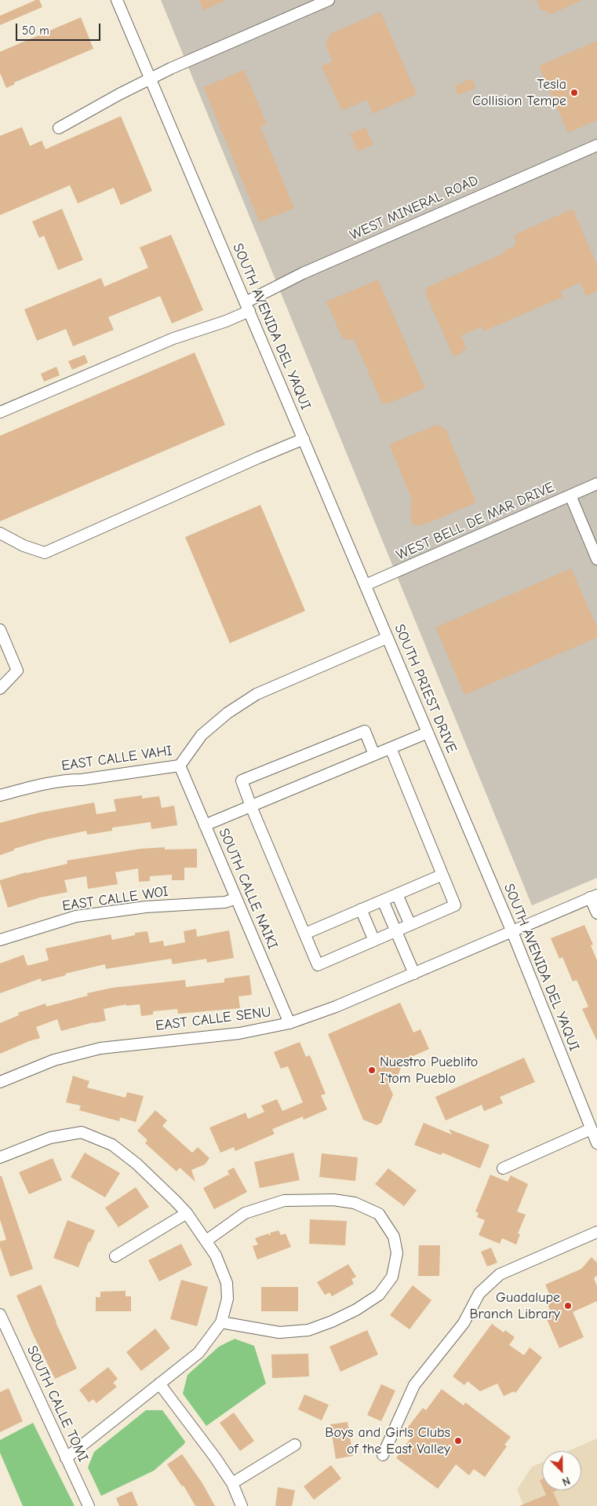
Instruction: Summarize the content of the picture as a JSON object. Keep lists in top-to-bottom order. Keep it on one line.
{"streets":{"street":["WEST MINERAL ROAD","SOUTH AVENIDA DEL YAQUI","WEST BELL DE MAR DRIVE","SOUTH PRIEST DRIVE","EAST CALLE VAHI","SOUTH CALLE NAIKI","EAST CALLE WOI","EAST CALLE SENU","SOUTH CALLE TOMI"]},"crossings":[["WEST MINERAL ROAD","SOUTH AVENIDA DEL YAQUI"],["SOUTH AVENIDA DEL YAQUI","WEST BELL DE MAR DRIVE"],["SOUTH AVENIDA DEL YAQUI","SOUTH PRIEST DRIVE"],["SOUTH AVENIDA DEL YAQUI","EAST CALLE SENU"],["WEST BELL DE MAR DRIVE","SOUTH PRIEST DRIVE"],["SOUTH PRIEST DRIVE","EAST CALLE VAHI"],["EAST CALLE VAHI","SOUTH CALLE NAIKI"],["SOUTH CALLE NAIKI","EAST CALLE WOI"],["SOUTH CALLE NAIKI","EAST CALLE SENU"]],"places":["Tesla Collision Tempe","Nuestro Pueblito I'tom Pueblo","Guadalupe Branch Library","Boys and Girls Clubs of the East Valley"],"scale_bar":"50 m","north":"bottom right"}
